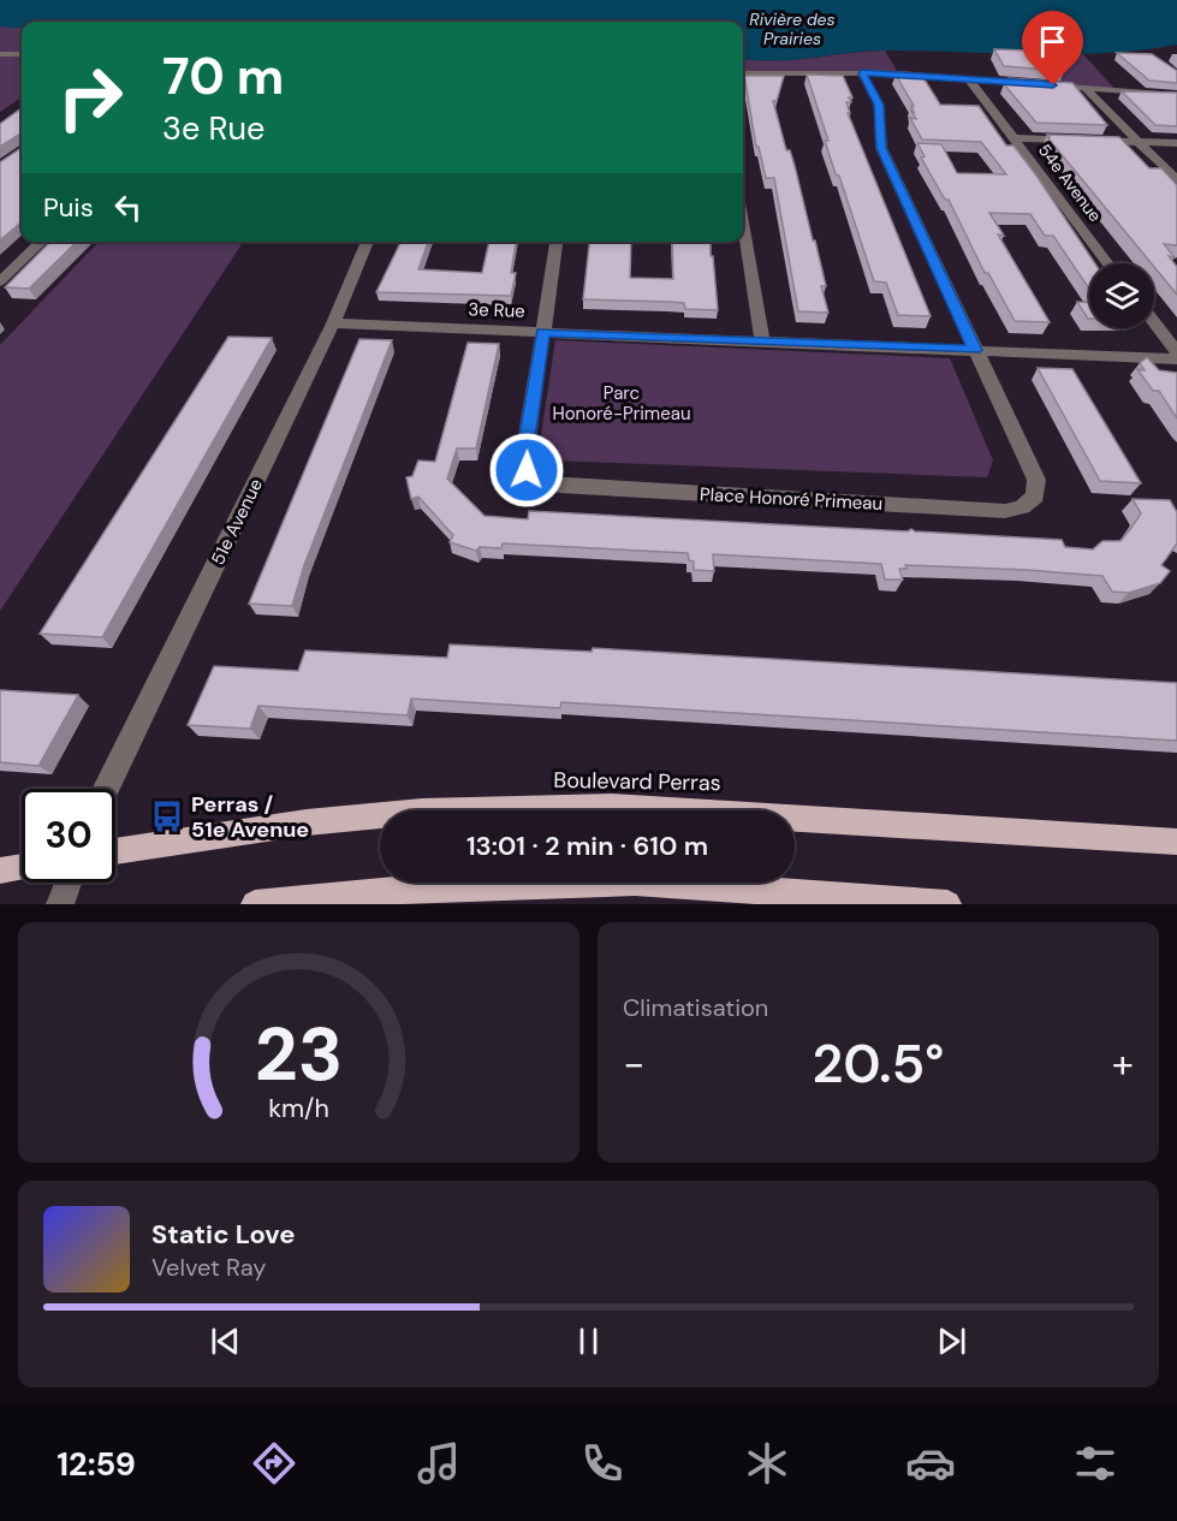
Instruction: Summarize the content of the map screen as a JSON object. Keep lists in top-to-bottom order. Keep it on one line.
{"streets":{"main road":["Boulevard Perras"],"street":["54e Avenue","3e Rue","Place Honoré Primeau","51e Avenue"]},"crossings":[["3e Rue","Place Honoré Primeau"],["3e Rue","51e Avenue"]],"water":["Rivière des Prairies"],"parks":["Parc Honoré-Primeau"],"places":{"bus stop":["Perras / 51e Avenue"]},"page":{"turn":["70 m","3e Rue"],"then":"Puis","limit":"30","trip":"13:01 · 2 min · 610 m","tile":"Climatisation","heat":["−","20.5°","+"],"song":["Static Love","Velvet Ray"],"tabs":"12:59","gauge":["23","km/h"]}}
